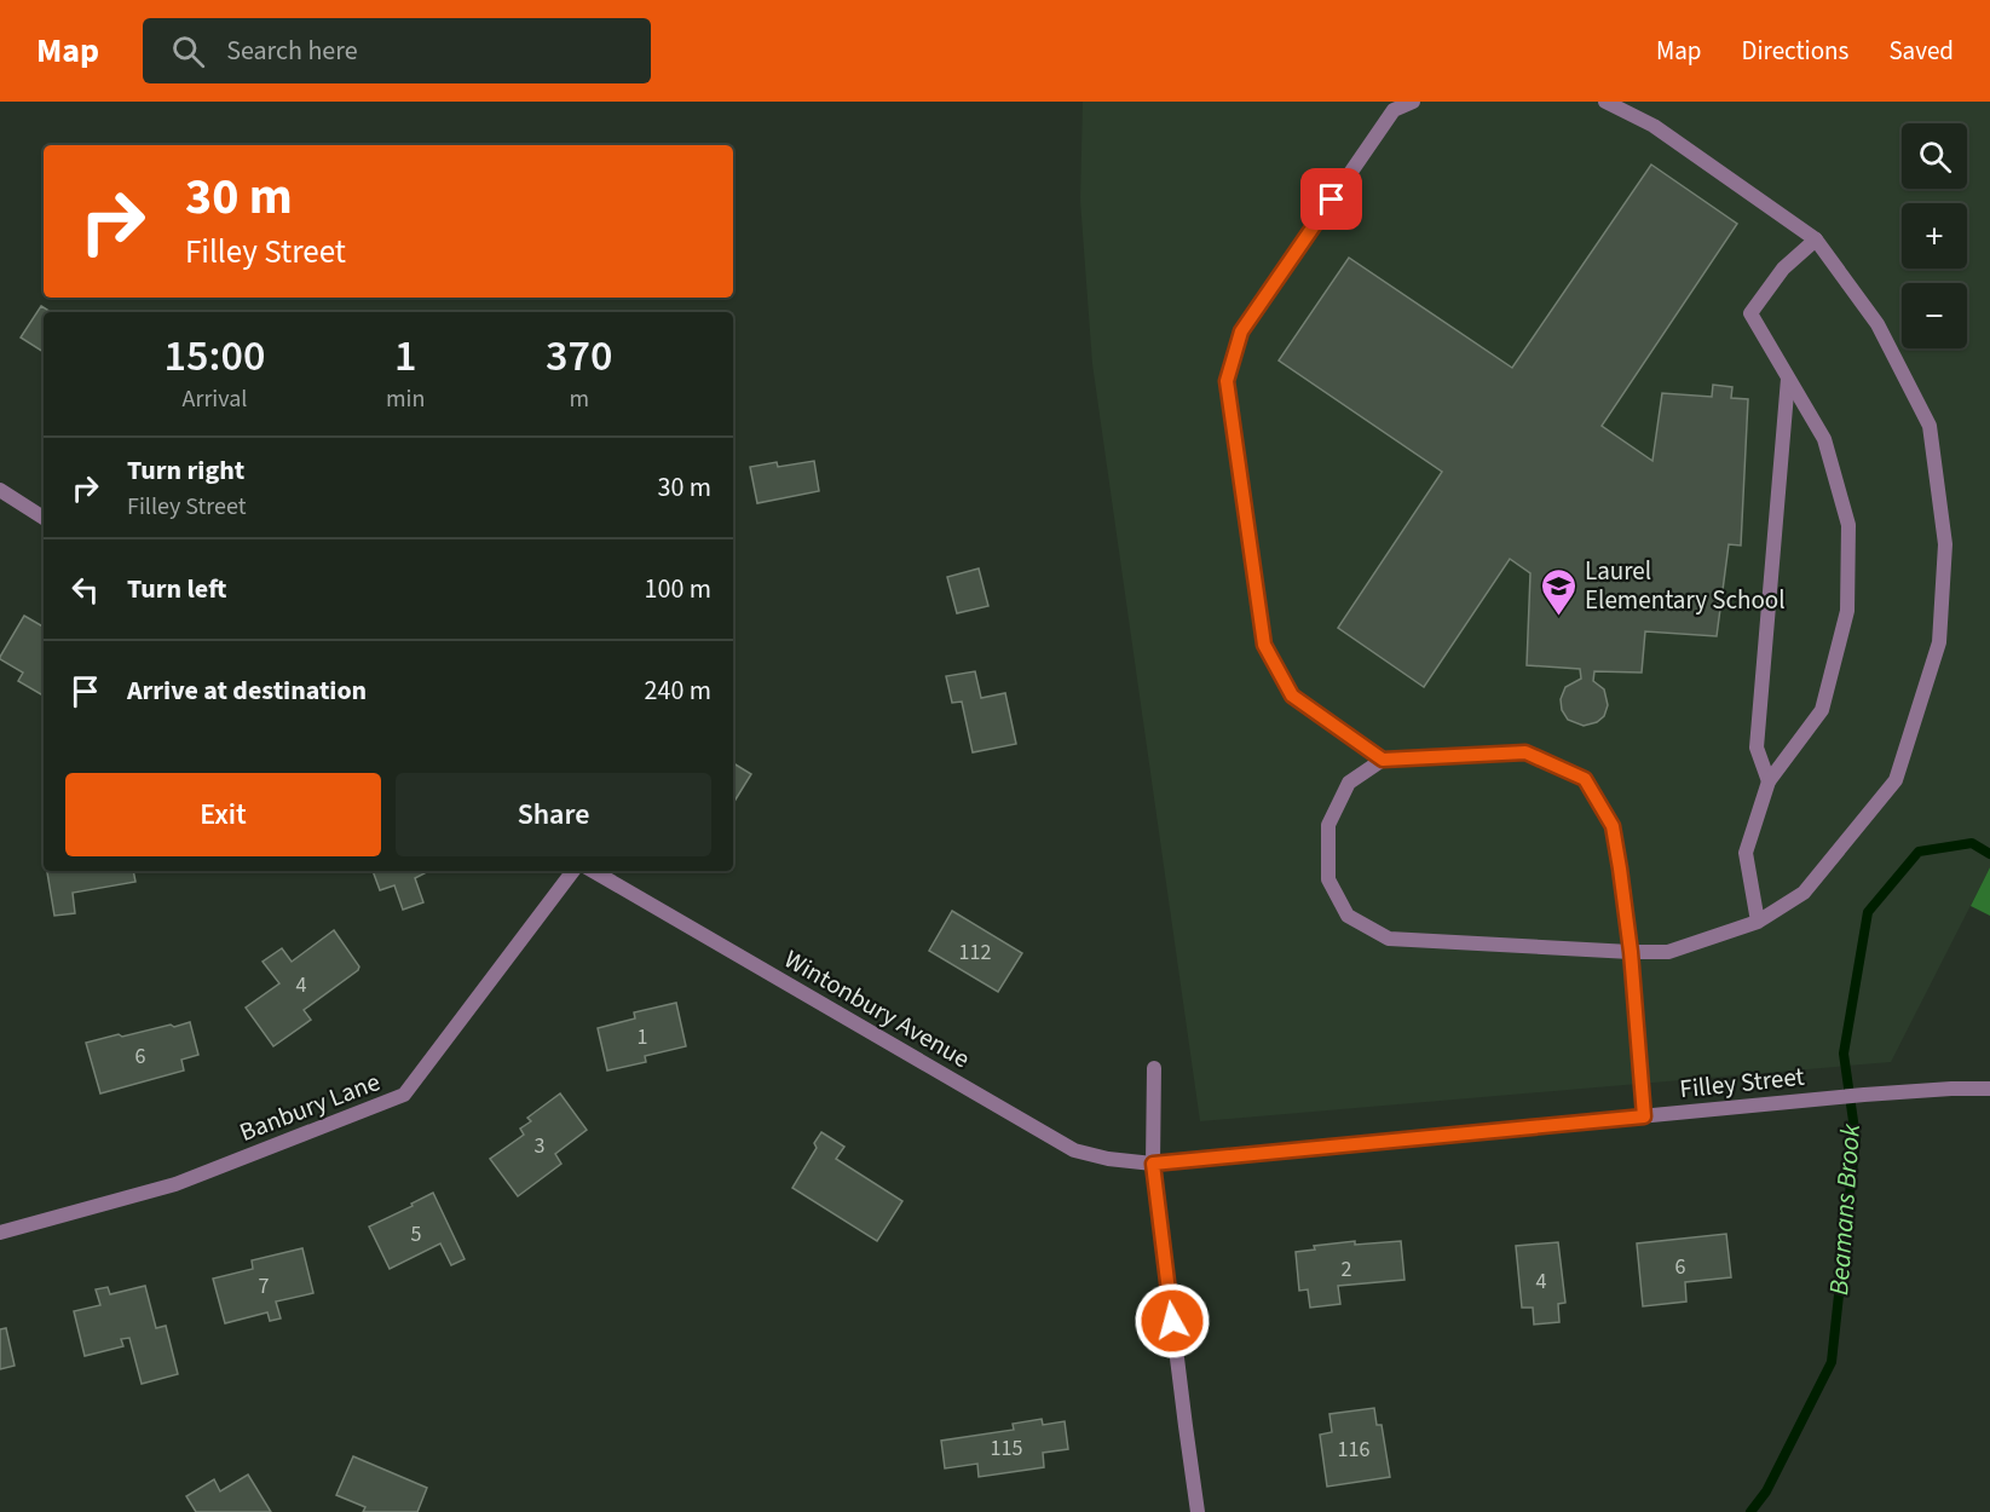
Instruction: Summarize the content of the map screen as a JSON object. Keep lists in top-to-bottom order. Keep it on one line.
{"streets":{"street":["Wintonbury Avenue","Filley Street","Banbury Lane"]},"crossings":[["Wintonbury Avenue","Filley Street"]],"water":["Beamans Brook"],"places":{"school or university":["Laurel Elementary School"]},"house_numbers":["112","4","1","6","3","5","6","2","4","7","115","116"],"page":{"header":"Map","search":"Search here","nav":["Map","Directions","Saved"],"map_buttons":["+","−"],"turn":["30 m","Filley Street"],"eta":["15:00","Arrival","1","min","370","m"],"list":[{"name":"Turn right","note":"Filley Street","value":"30 m"},{"name":"Turn left","value":"100 m"},{"name":"Arrive at destination","value":"240 m"}],"buttons":["Exit","Share"]}}
